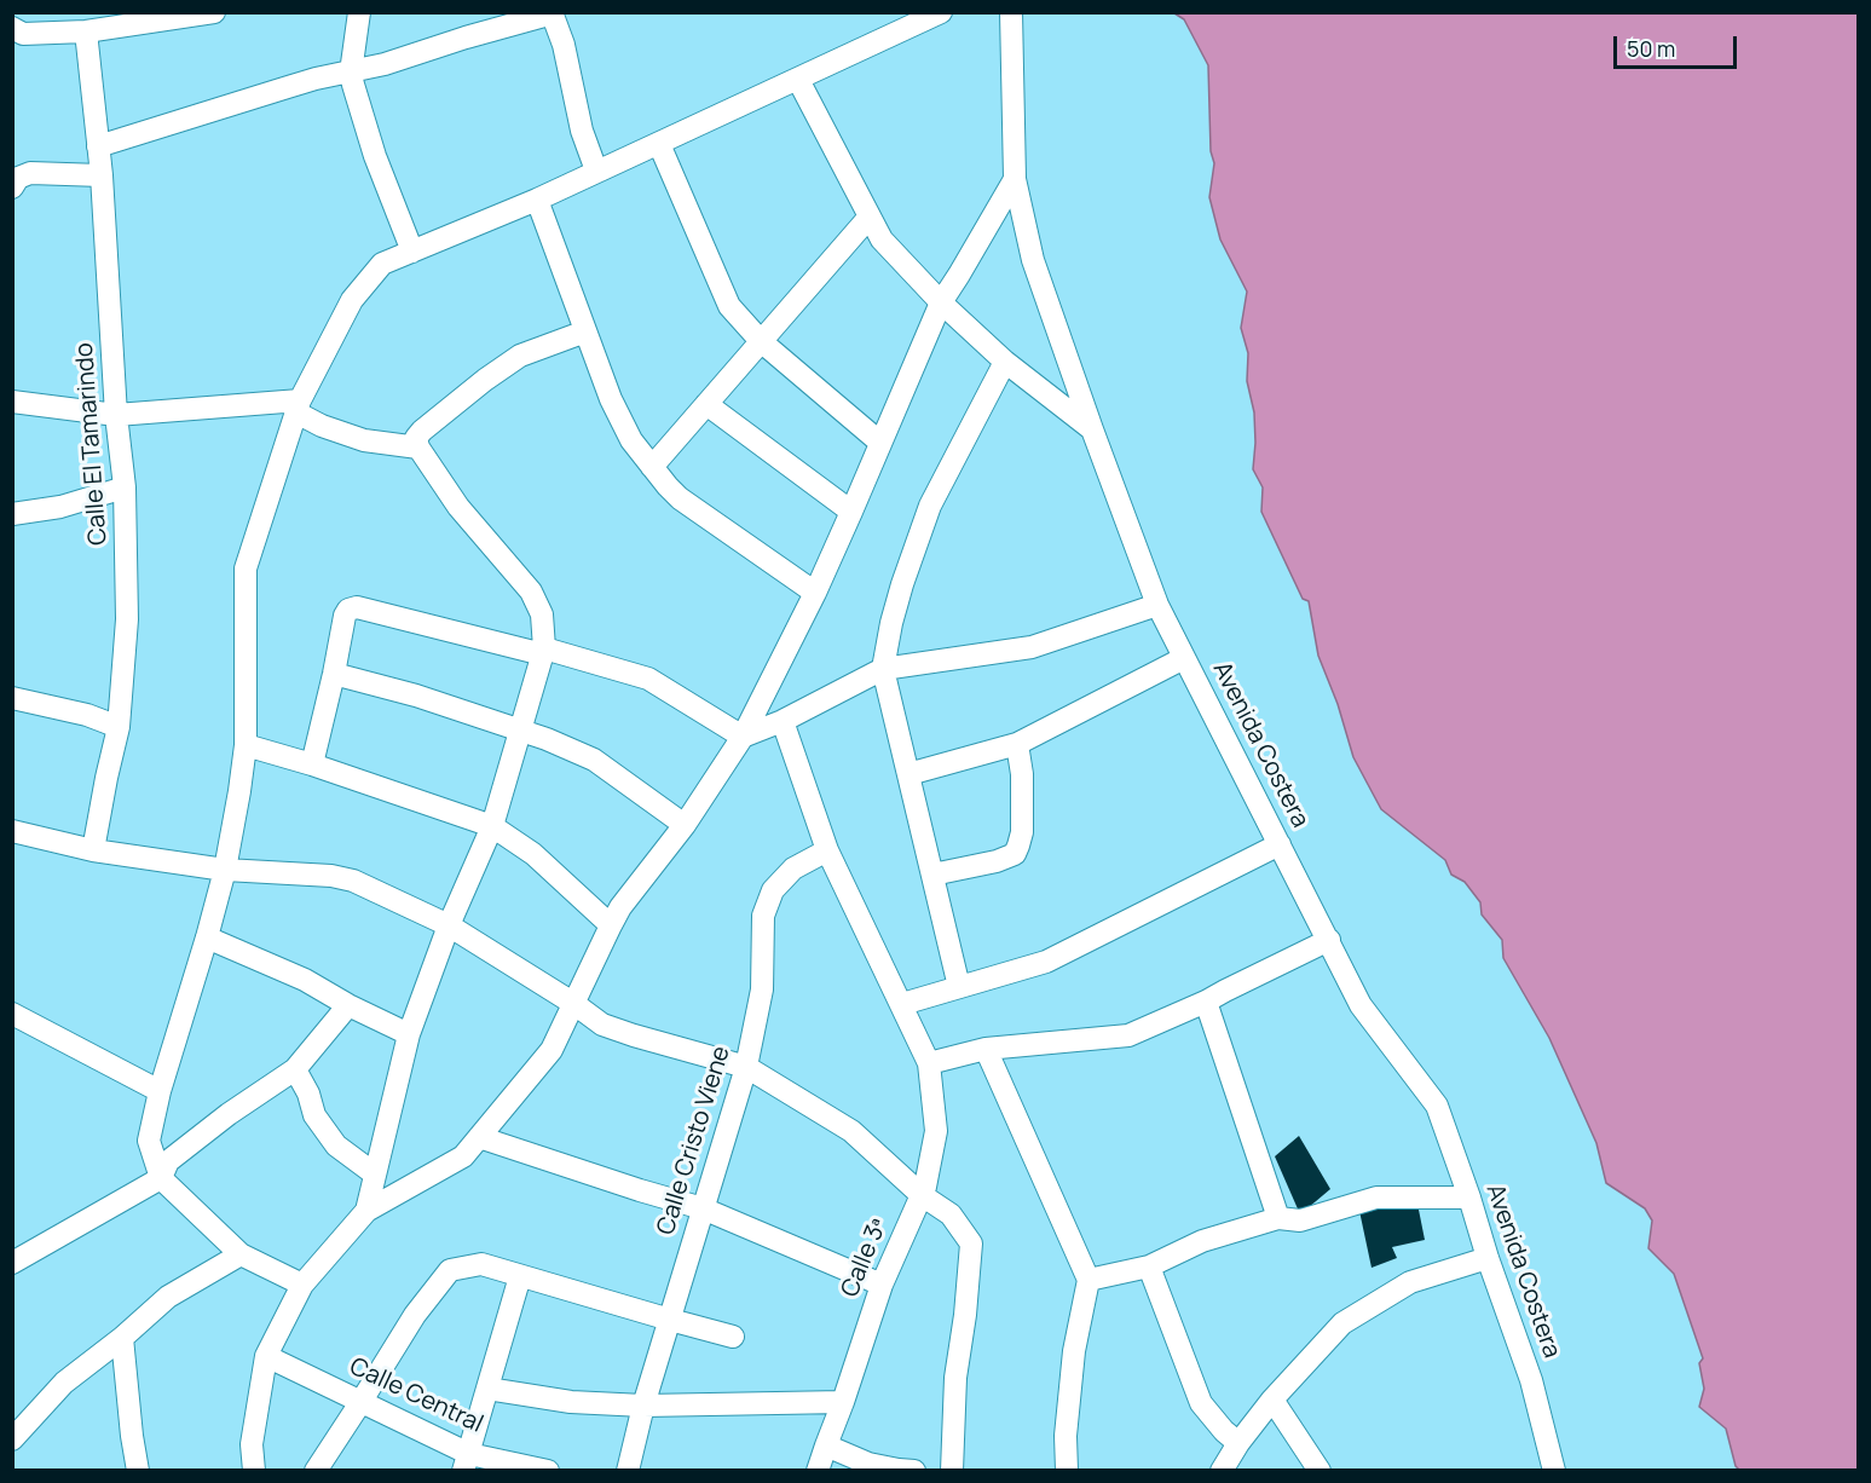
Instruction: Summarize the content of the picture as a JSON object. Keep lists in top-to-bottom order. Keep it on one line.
{"streets":{"street":["Calle El Tamarindo","Avenida Costera","Calle Cristo Viene","Calle 3ª","Calle Central"]},"crossings":[["Calle Cristo Viene","Calle 3ª"]],"scale_bar":"50 m"}
